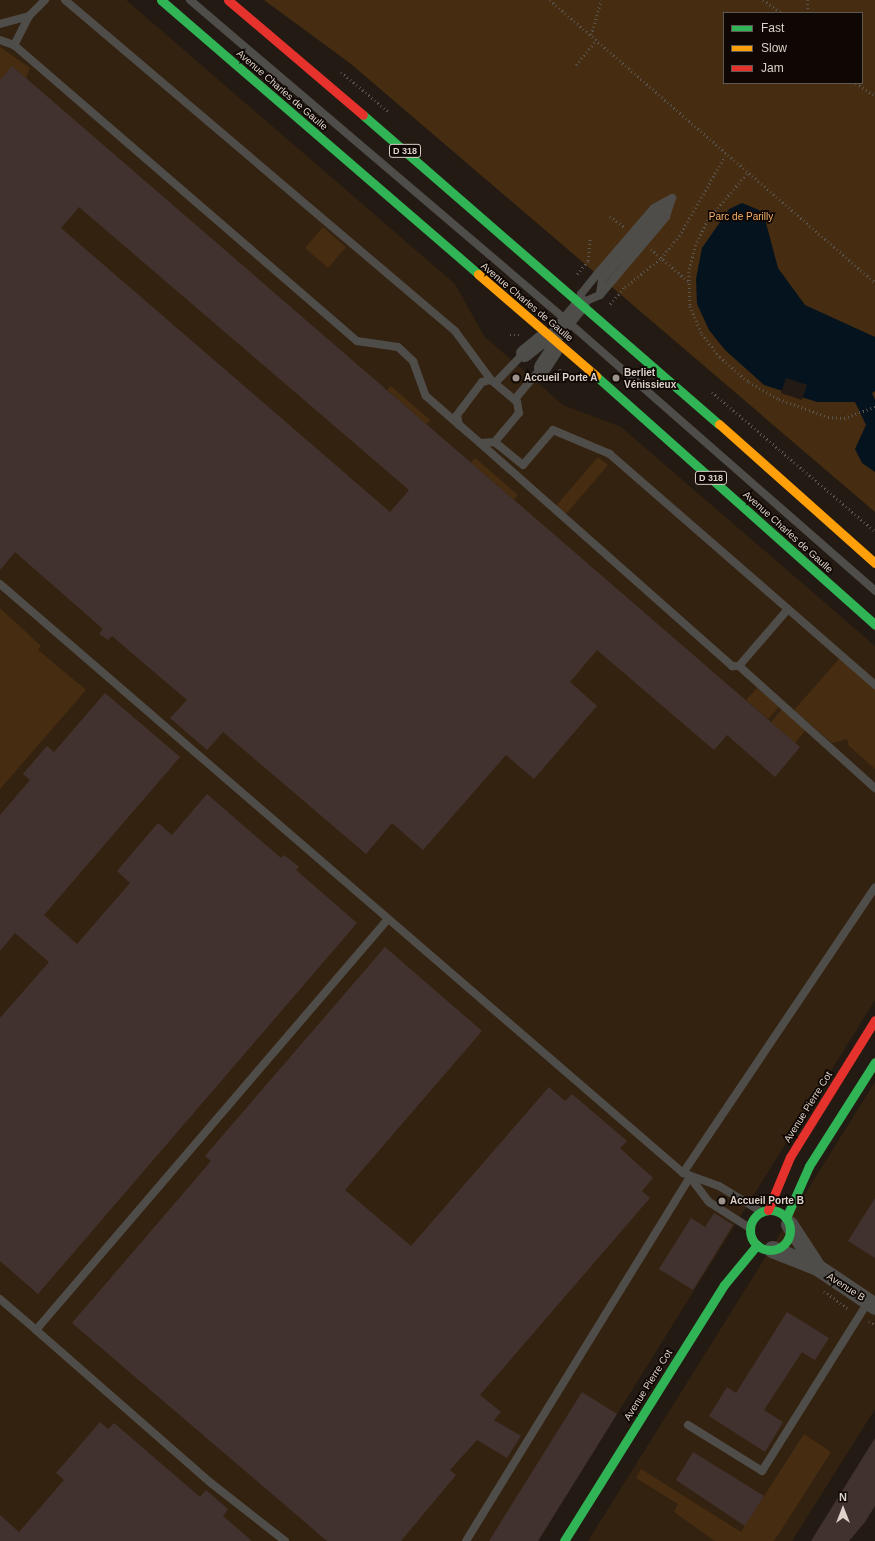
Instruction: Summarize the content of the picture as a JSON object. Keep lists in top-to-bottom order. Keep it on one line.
{"streets":{"main road":["Avenue Charles de Gaulle","D 318","Avenue Pierre Cot"],"street":["Avenue B"]},"crossings":[["Avenue Pierre Cot","Avenue B"]],"parks":["Parc de Parilly"],"places":["Accueil Porte A","Berliet Vénissieux","Accueil Porte B"],"legend":["Fast","Slow","Jam"],"north":"top"}
